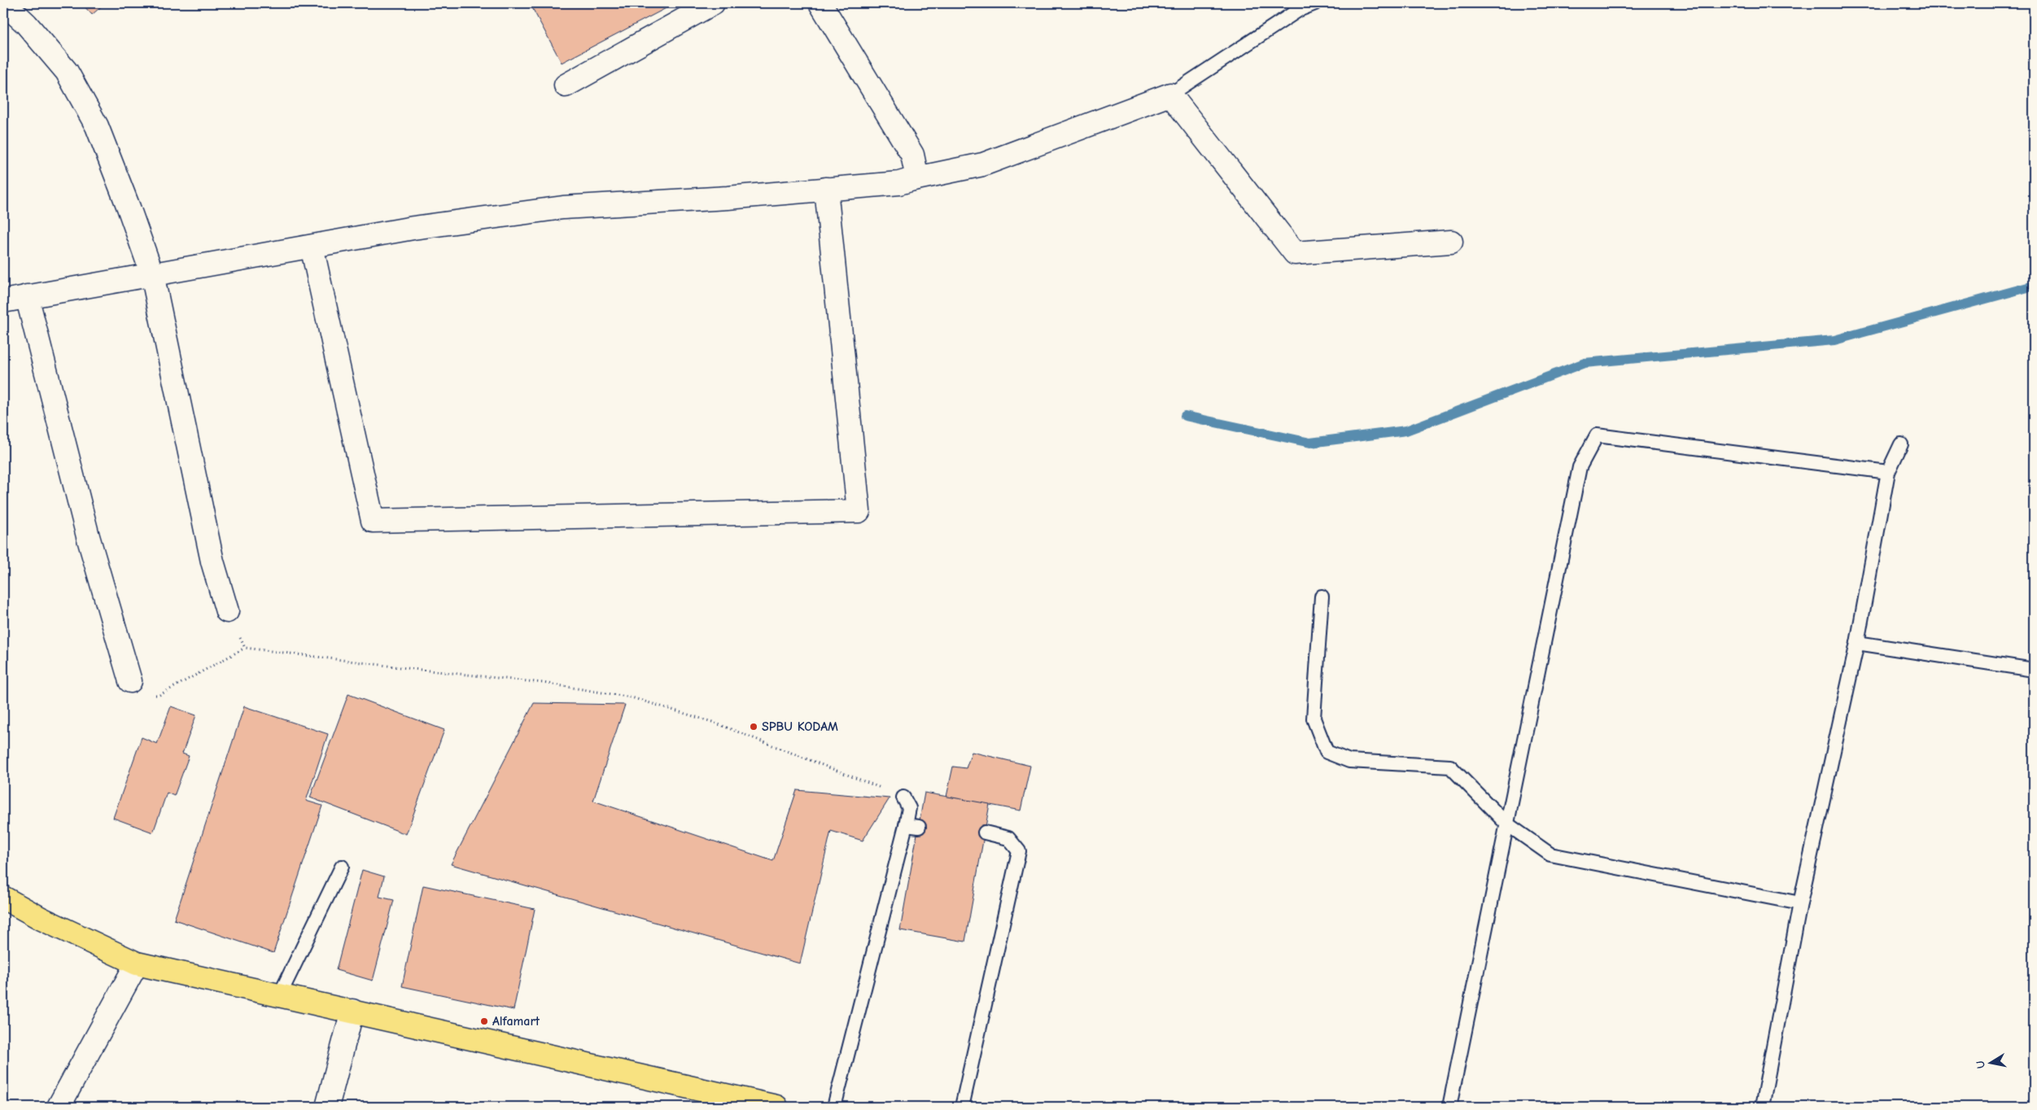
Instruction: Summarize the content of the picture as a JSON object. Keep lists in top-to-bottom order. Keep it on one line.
{"places":["SPBU KODAM","Alfamart"],"north":"left"}
